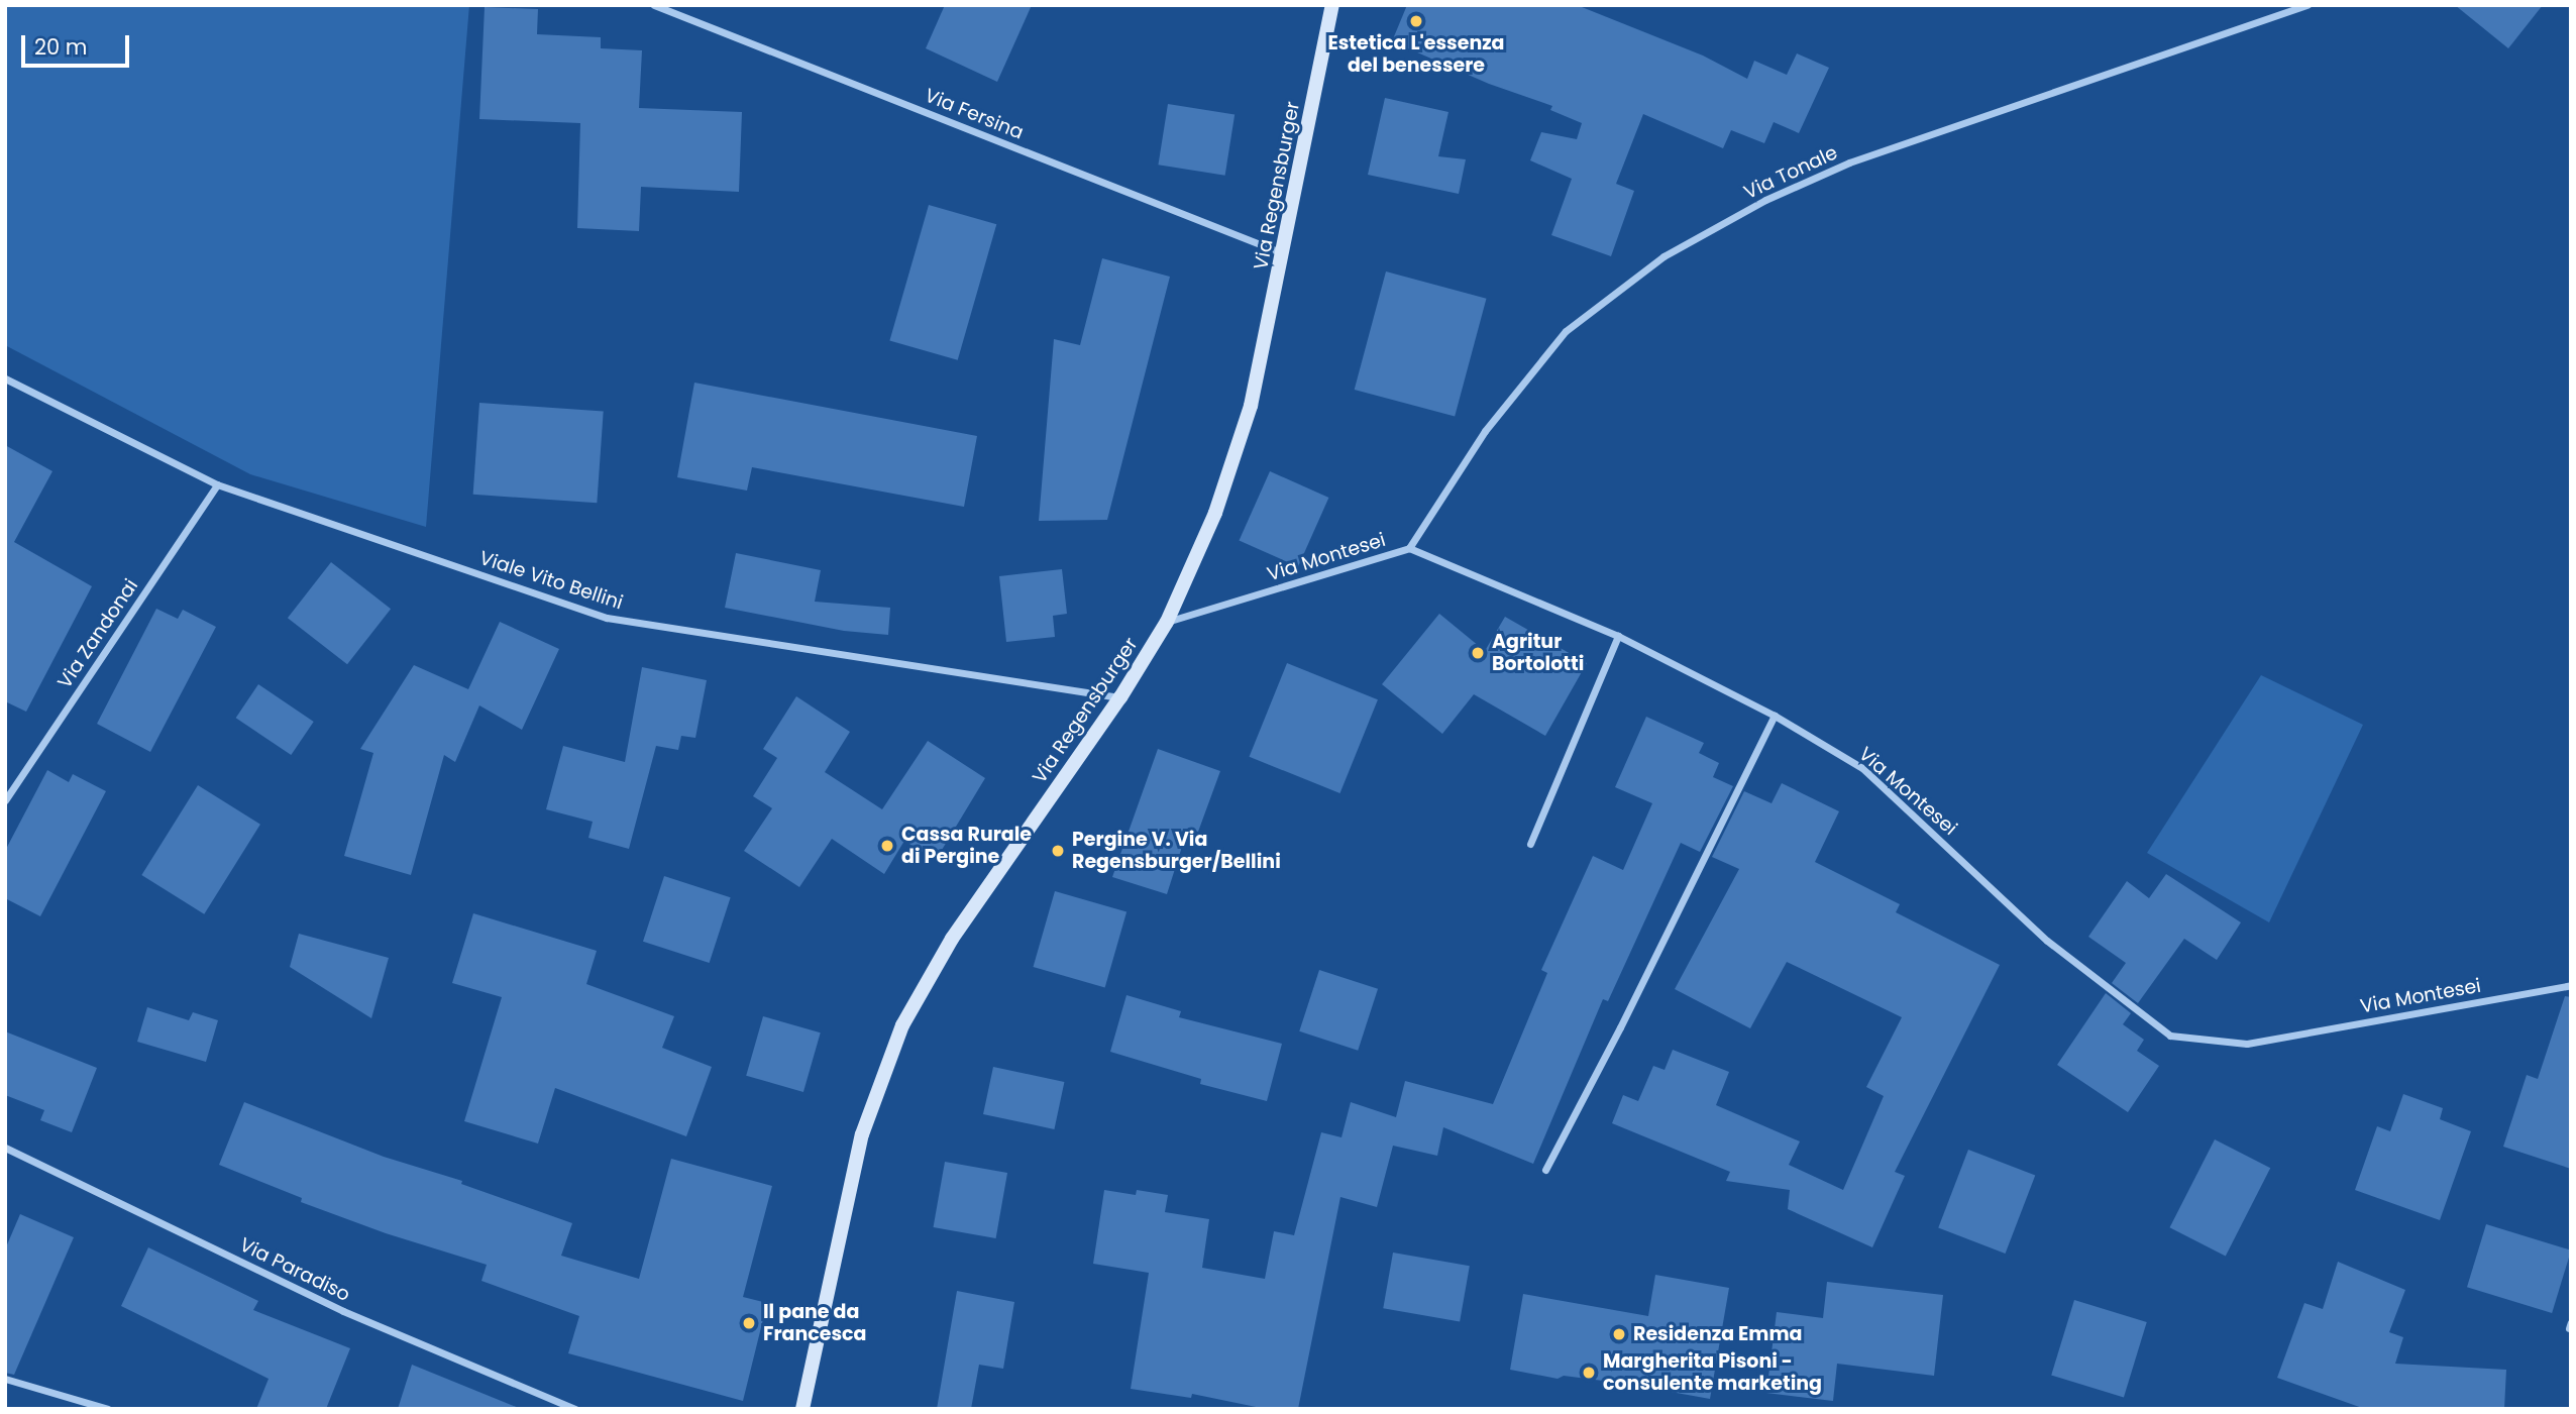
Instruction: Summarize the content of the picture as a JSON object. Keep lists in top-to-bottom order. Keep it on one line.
{"streets":{"main road":["Via Regensburger"],"street":["Via Fersina","Via Tonale","Via Montesei","Viale Vito Bellini","Via Zandonai","Via Paradiso"]},"crossings":[["Via Fersina","Via Regensburger"],["Via Tonale","Via Montesei"],["Via Regensburger","Via Montesei"],["Via Regensburger","Viale Vito Bellini"],["Viale Vito Bellini","Via Zandonai"]],"places":["Estetica L'essenza del benessere","Agritur Bortolotti","Cassa Rurale di Pergine","Pergine V. Via Regensburger/Bellini","Il pane da Francesca","Residenza Emma","Margherita Pisoni - consulente marketing"],"scale_bar":"20 m"}
